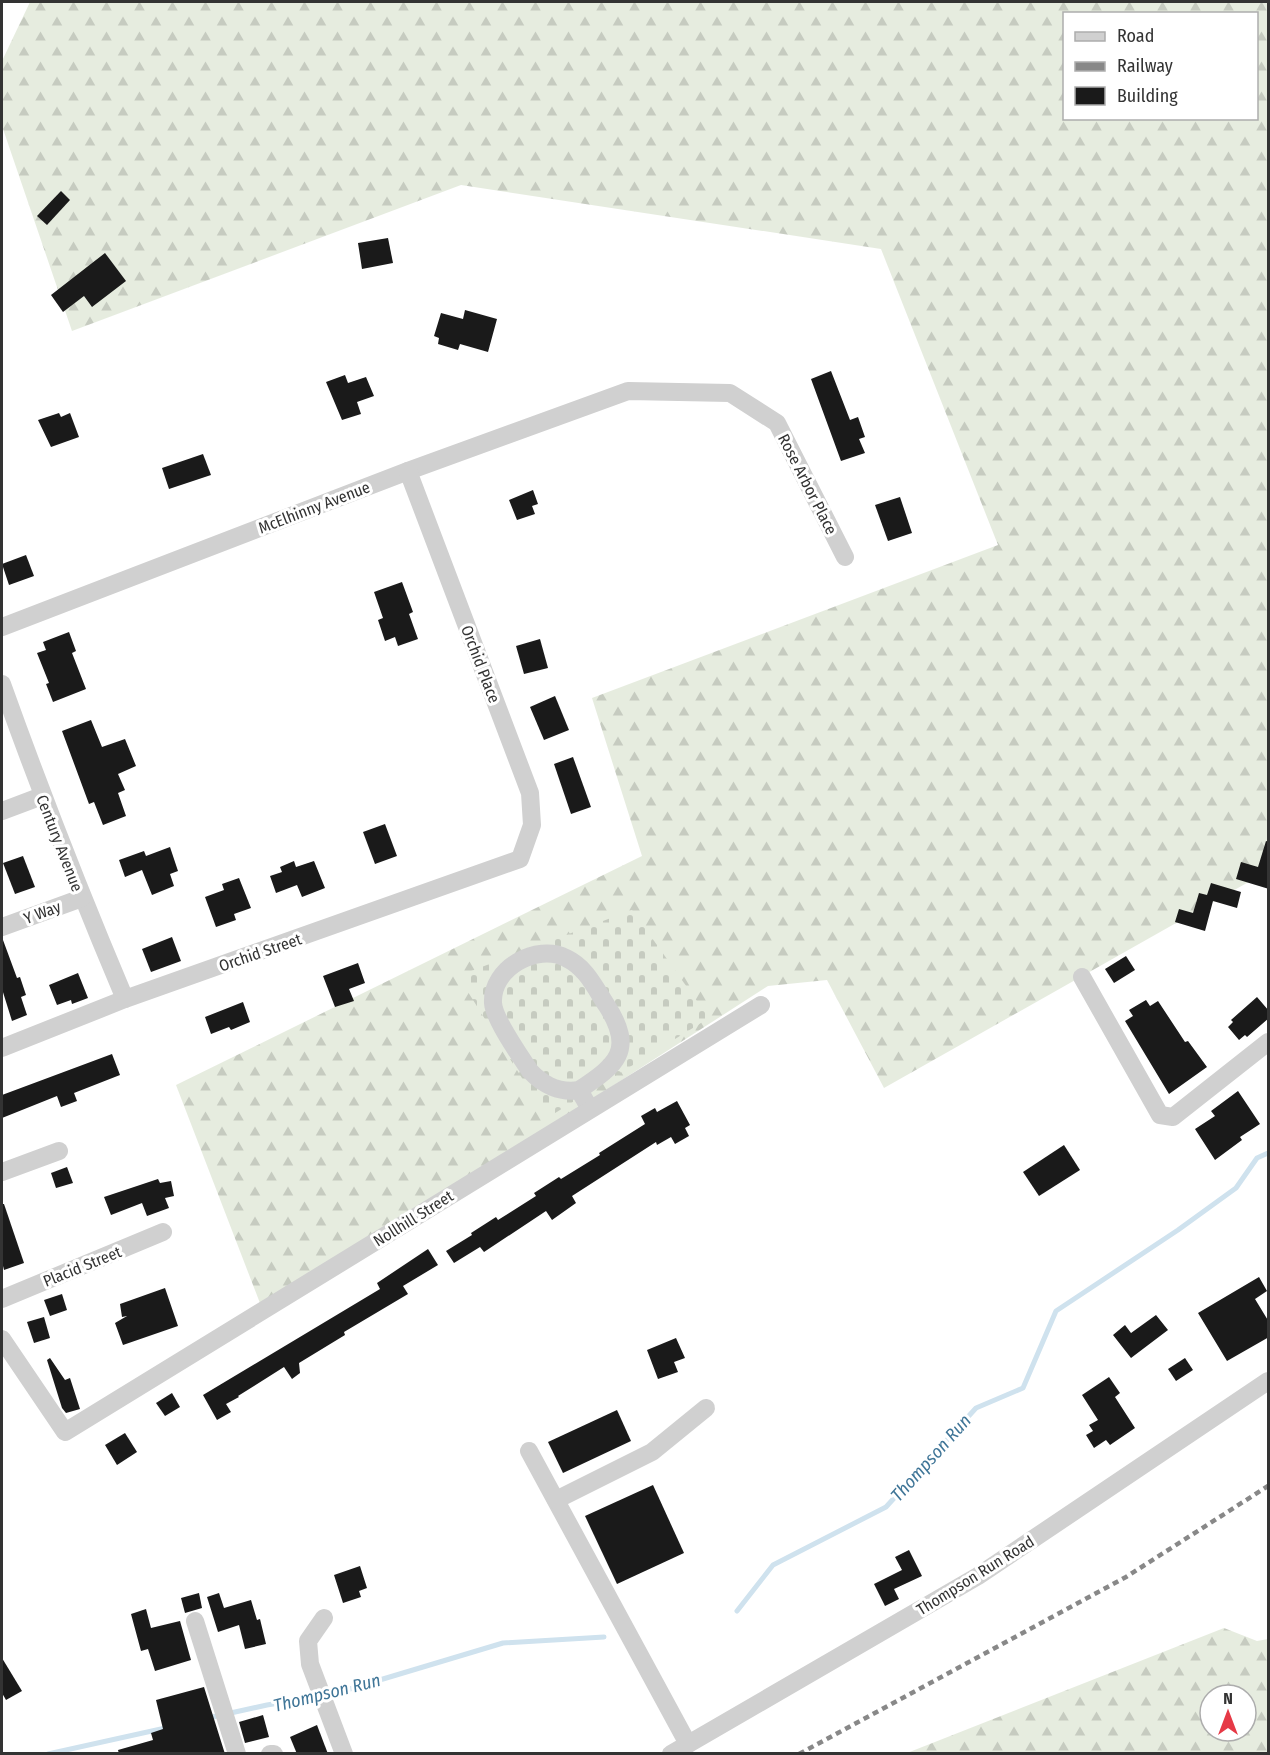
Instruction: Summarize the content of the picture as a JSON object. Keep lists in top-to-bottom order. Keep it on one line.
{"streets":{"street":["Rose Arbor Place","McElhinny Avenue","Orchid Place","Century Avenue","Y Way","Orchid Street","Nollhill Street","Placid Street","Thompson Run Road"]},"crossings":[["Rose Arbor Place","McElhinny Avenue"],["McElhinny Avenue","Orchid Place"],["Orchid Place","Orchid Street"],["Century Avenue","Y Way"],["Century Avenue","Orchid Street"]],"water":["Thompson Run"],"legend":["Road","Railway","Building"],"north":"top"}
